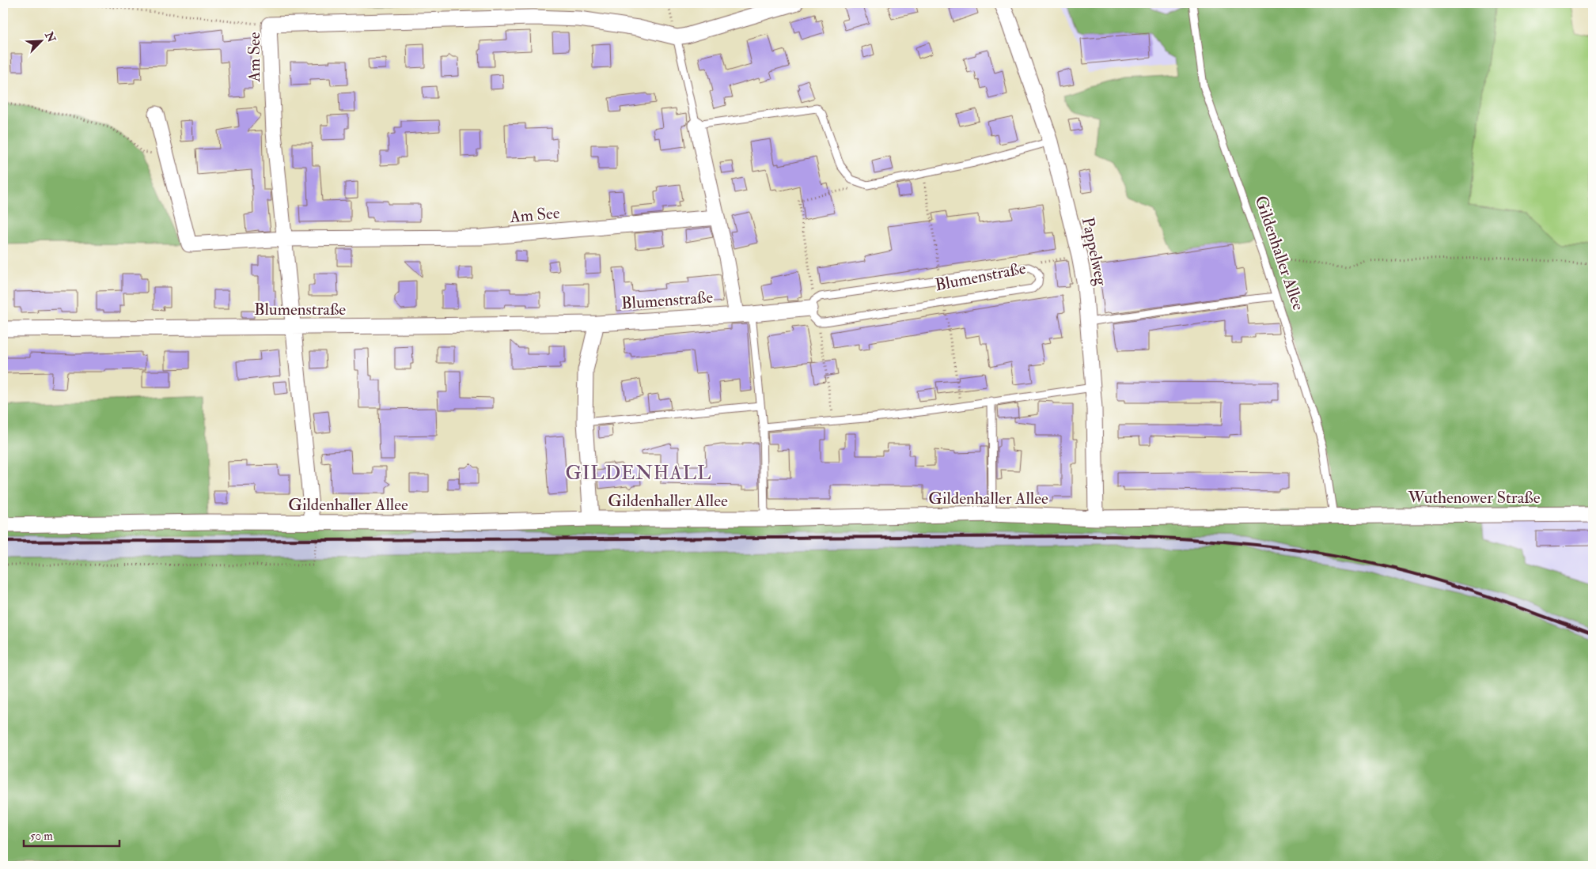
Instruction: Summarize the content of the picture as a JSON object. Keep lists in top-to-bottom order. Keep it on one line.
{"streets":{"street":["Am See","Pappelweg","Gildenhaller Allee","Blumenstraße","Wuthenower Straße"]},"crossings":[["Am See","Gildenhaller Allee"],["Am See","Blumenstraße"],["Pappelweg","Gildenhaller Allee"],["Gildenhaller Allee","Wuthenower Straße"]],"districts":["GILDENHALL"],"scale_bar":"50 m","north":"top right"}
